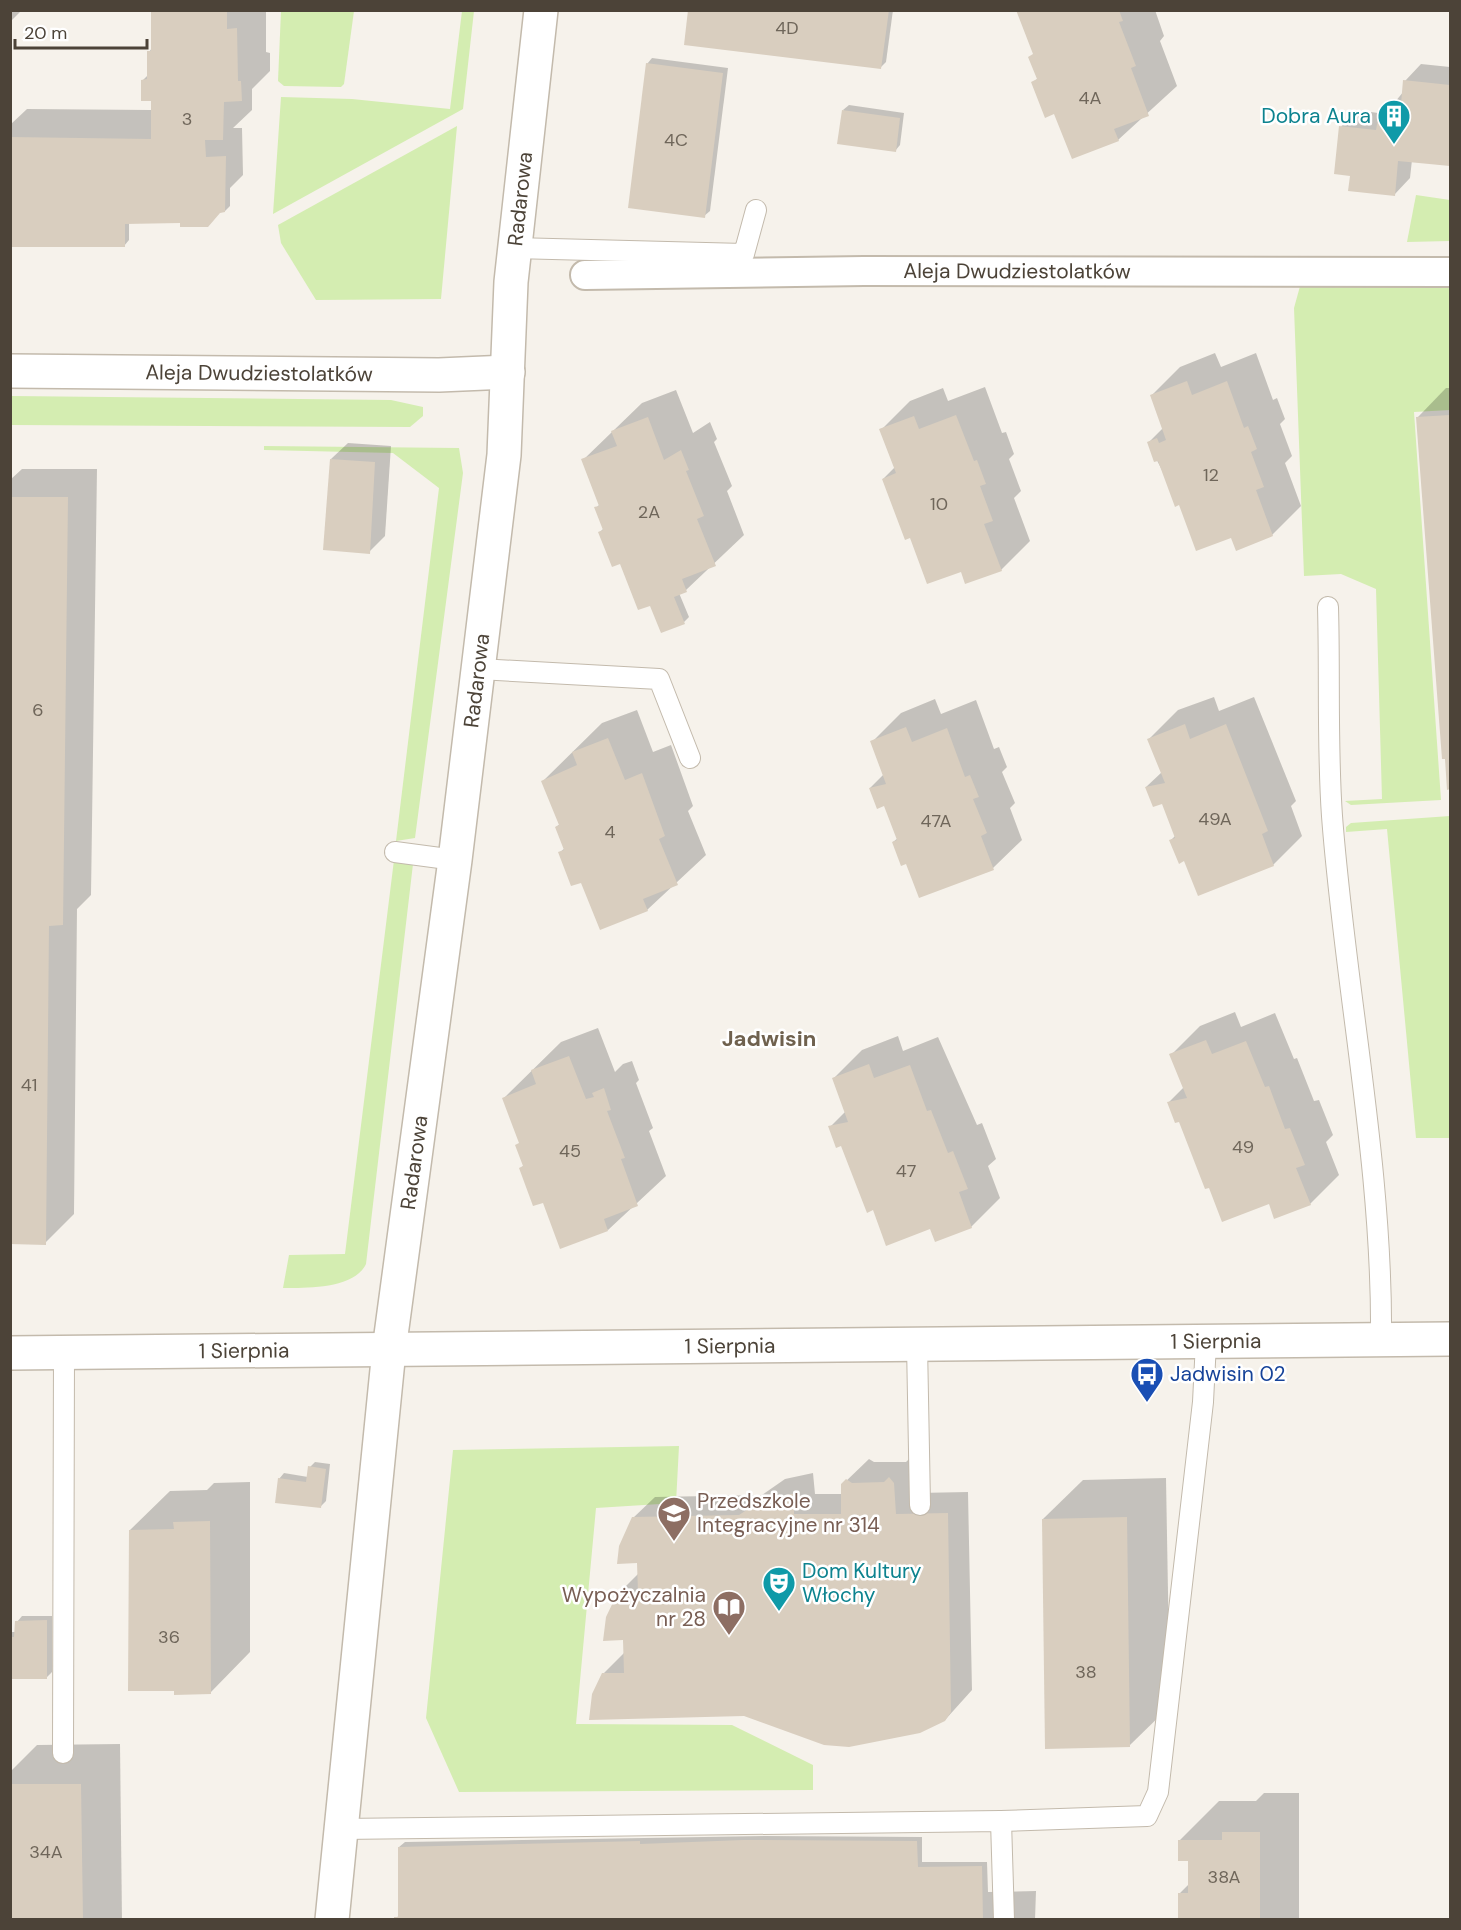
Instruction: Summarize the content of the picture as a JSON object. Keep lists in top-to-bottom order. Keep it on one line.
{"streets":{"street":["Radarowa","Aleja Dwudziestolatków","1 Sierpnia"]},"crossings":[["Radarowa","Aleja Dwudziestolatków"],["Radarowa","1 Sierpnia"]],"districts":["Jadwisin"],"places":{"building":["Dobra Aura"],"bus stop":["Jadwisin 02"],"school or university":["Przedszkole Integracyjne nr 314"],"theatre":["Dom Kultury Włochy"],"library":["Wypożyczalnia nr 28"]},"house_numbers":["4D","4A","3","4C","12","10","2A","6","49A","47A","4","41","49","45","47","36","38","34A","38A"],"scale_bar":"20 m"}
